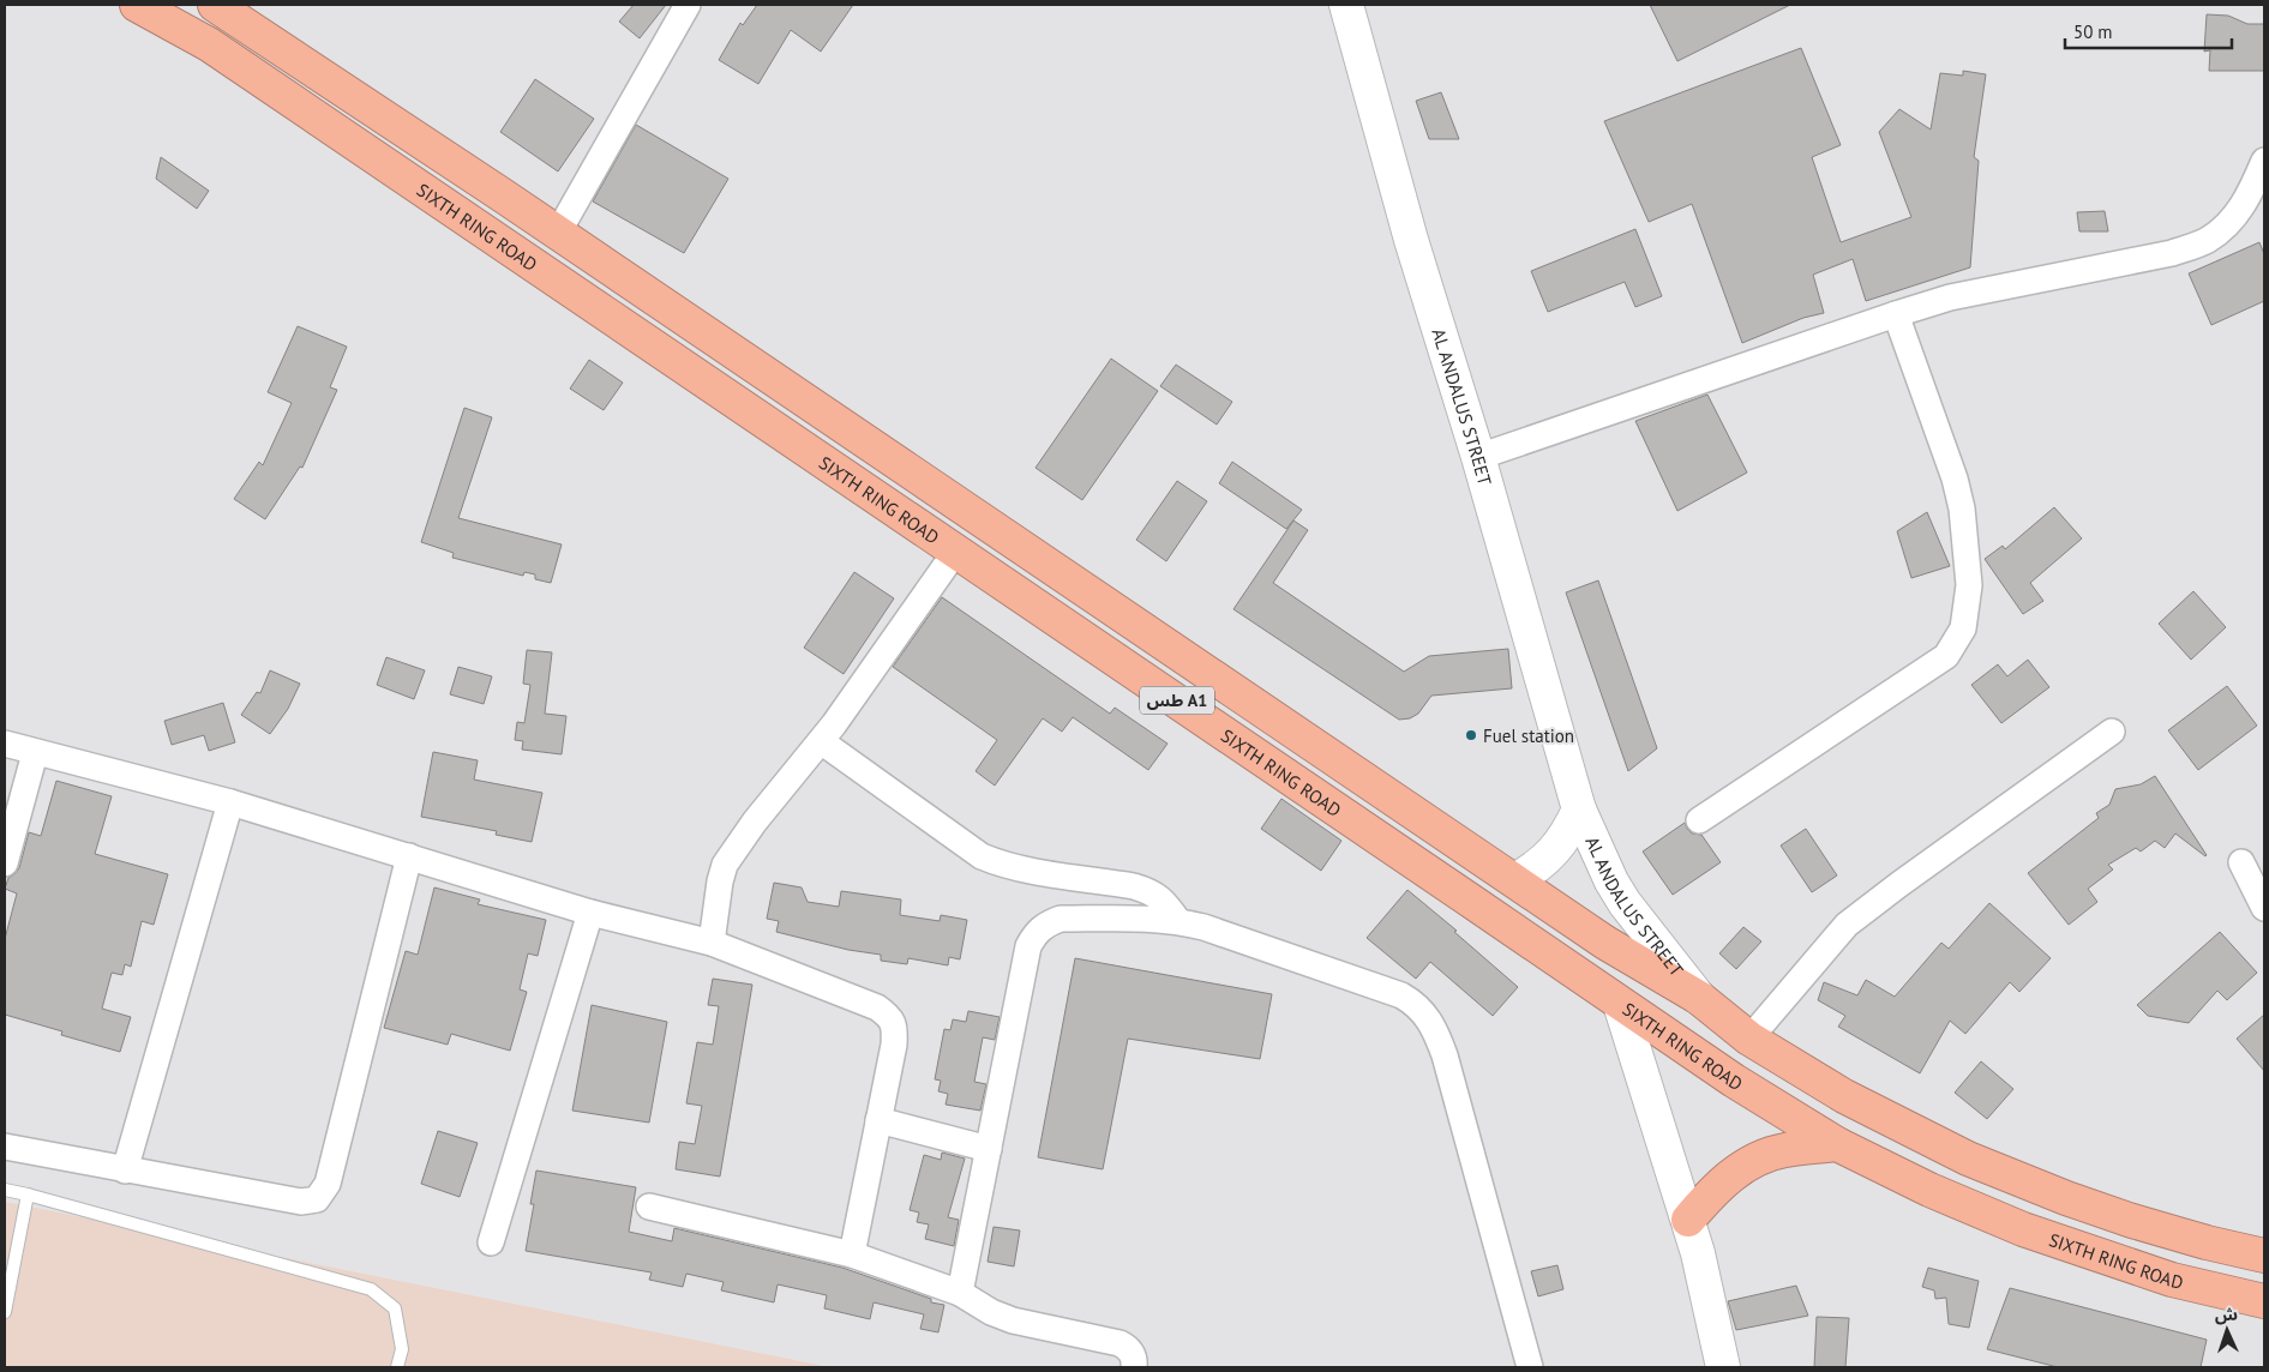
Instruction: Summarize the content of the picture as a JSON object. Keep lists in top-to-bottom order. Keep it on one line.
{"streets":{"highway":["SIXTH RING ROAD","طس A1"],"main road":["AL ANDALUS STREET"]},"crossings":[["AL ANDALUS STREET","طس A1"]],"places":["Fuel station"],"scale_bar":"50 m","north":"top"}
